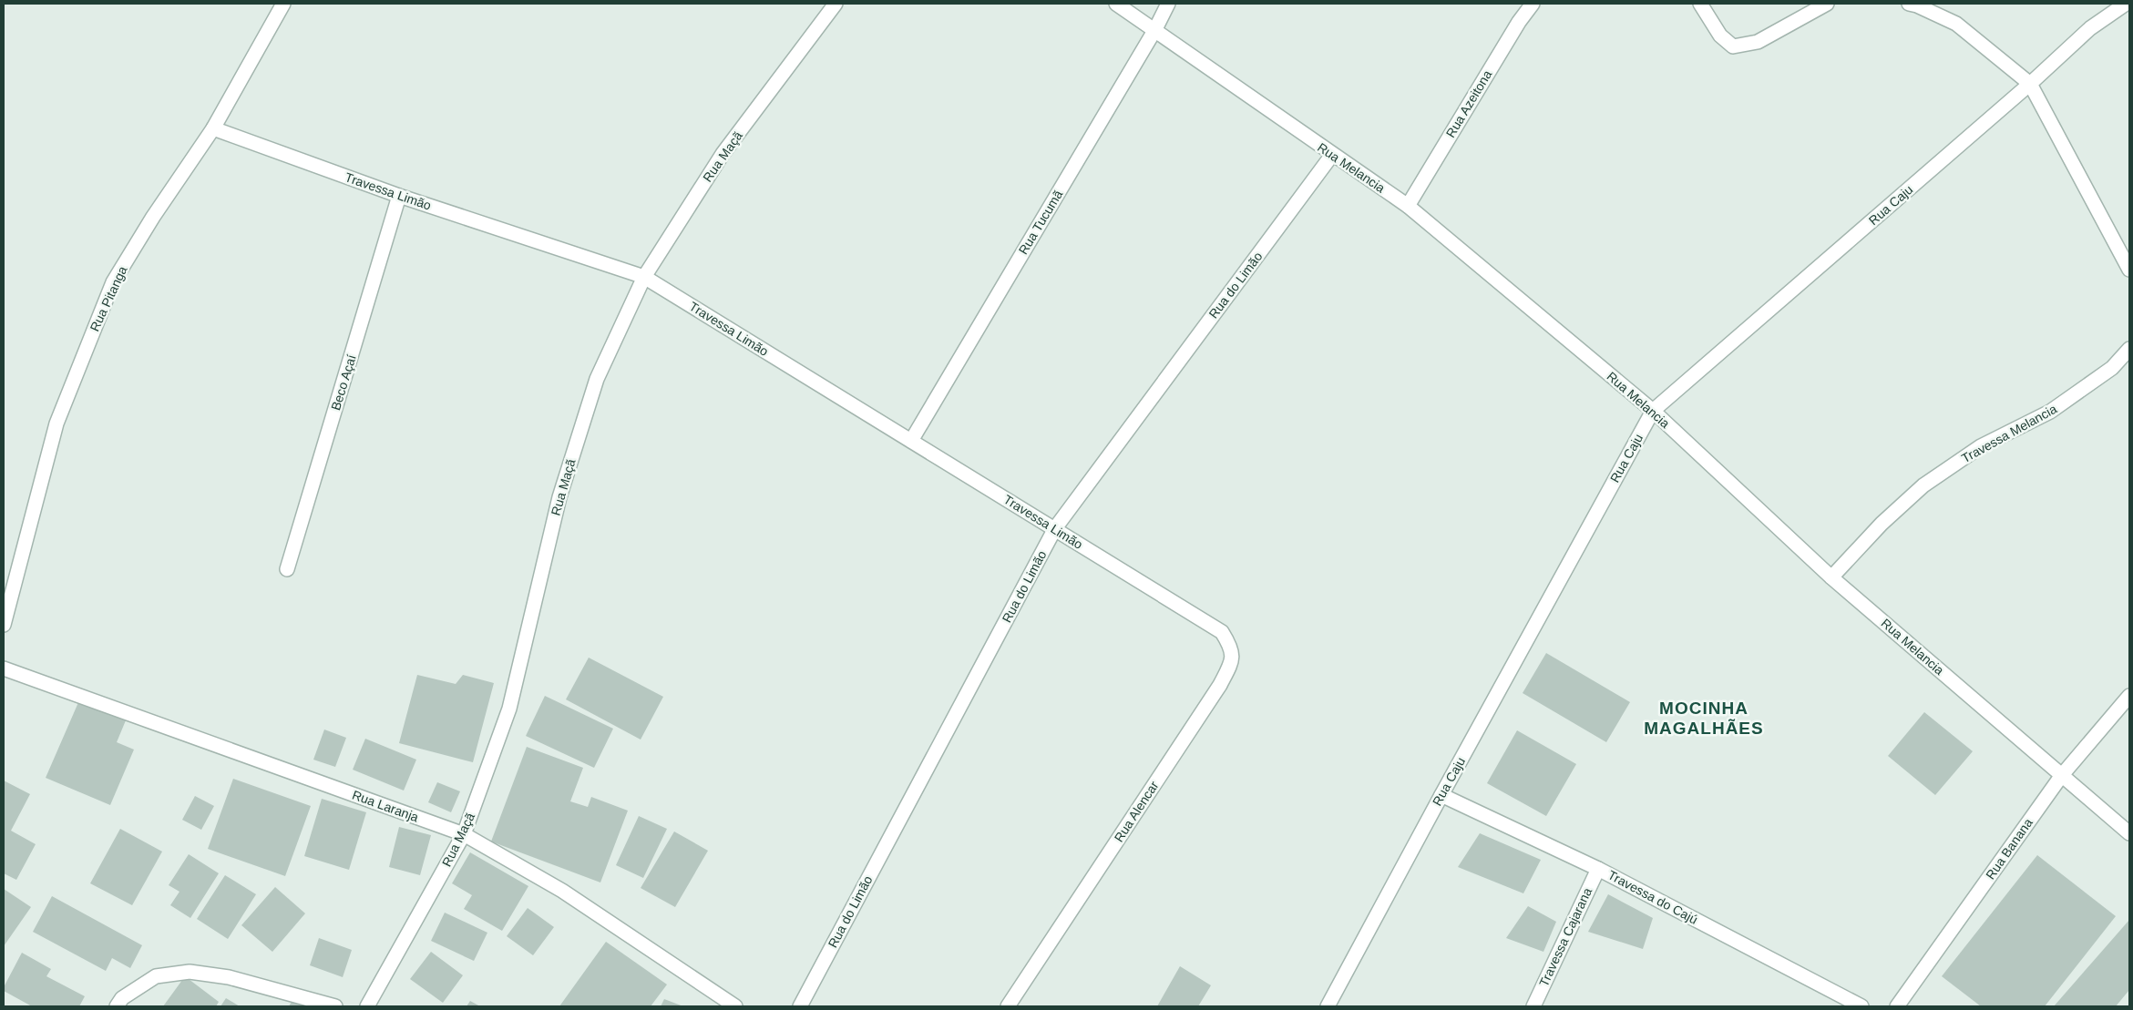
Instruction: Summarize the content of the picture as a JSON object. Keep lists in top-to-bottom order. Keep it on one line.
{"streets":{"street":["Rua Azeitona","Rua Maçã","Rua Melancia","Travessa Limão","Rua Caju","Rua Tucumã","Rua do Limão","Rua Pitanga","Beco Açaí","Travessa Melancia","Rua Laranja","Rua Alencar","Rua Banana","Travessa do Cajú","Travessa Cajarana"]},"crossings":[["Rua Azeitona","Rua Melancia"],["Rua Maçã","Travessa Limão"],["Rua Maçã","Rua Laranja"],["Rua Melancia","Rua Caju"],["Rua Melancia","Rua Tucumã"],["Rua Melancia","Rua do Limão"],["Rua Melancia","Travessa Melancia"],["Rua Melancia","Rua Banana"],["Travessa Limão","Rua Tucumã"],["Travessa Limão","Rua do Limão"],["Travessa Limão","Rua Pitanga"],["Travessa Limão","Beco Açaí"],["Travessa Limão","Rua Alencar"],["Rua Caju","Travessa do Cajú"],["Travessa do Cajú","Travessa Cajarana"]],"districts":["MOCINHA MAGALHÃES"]}
